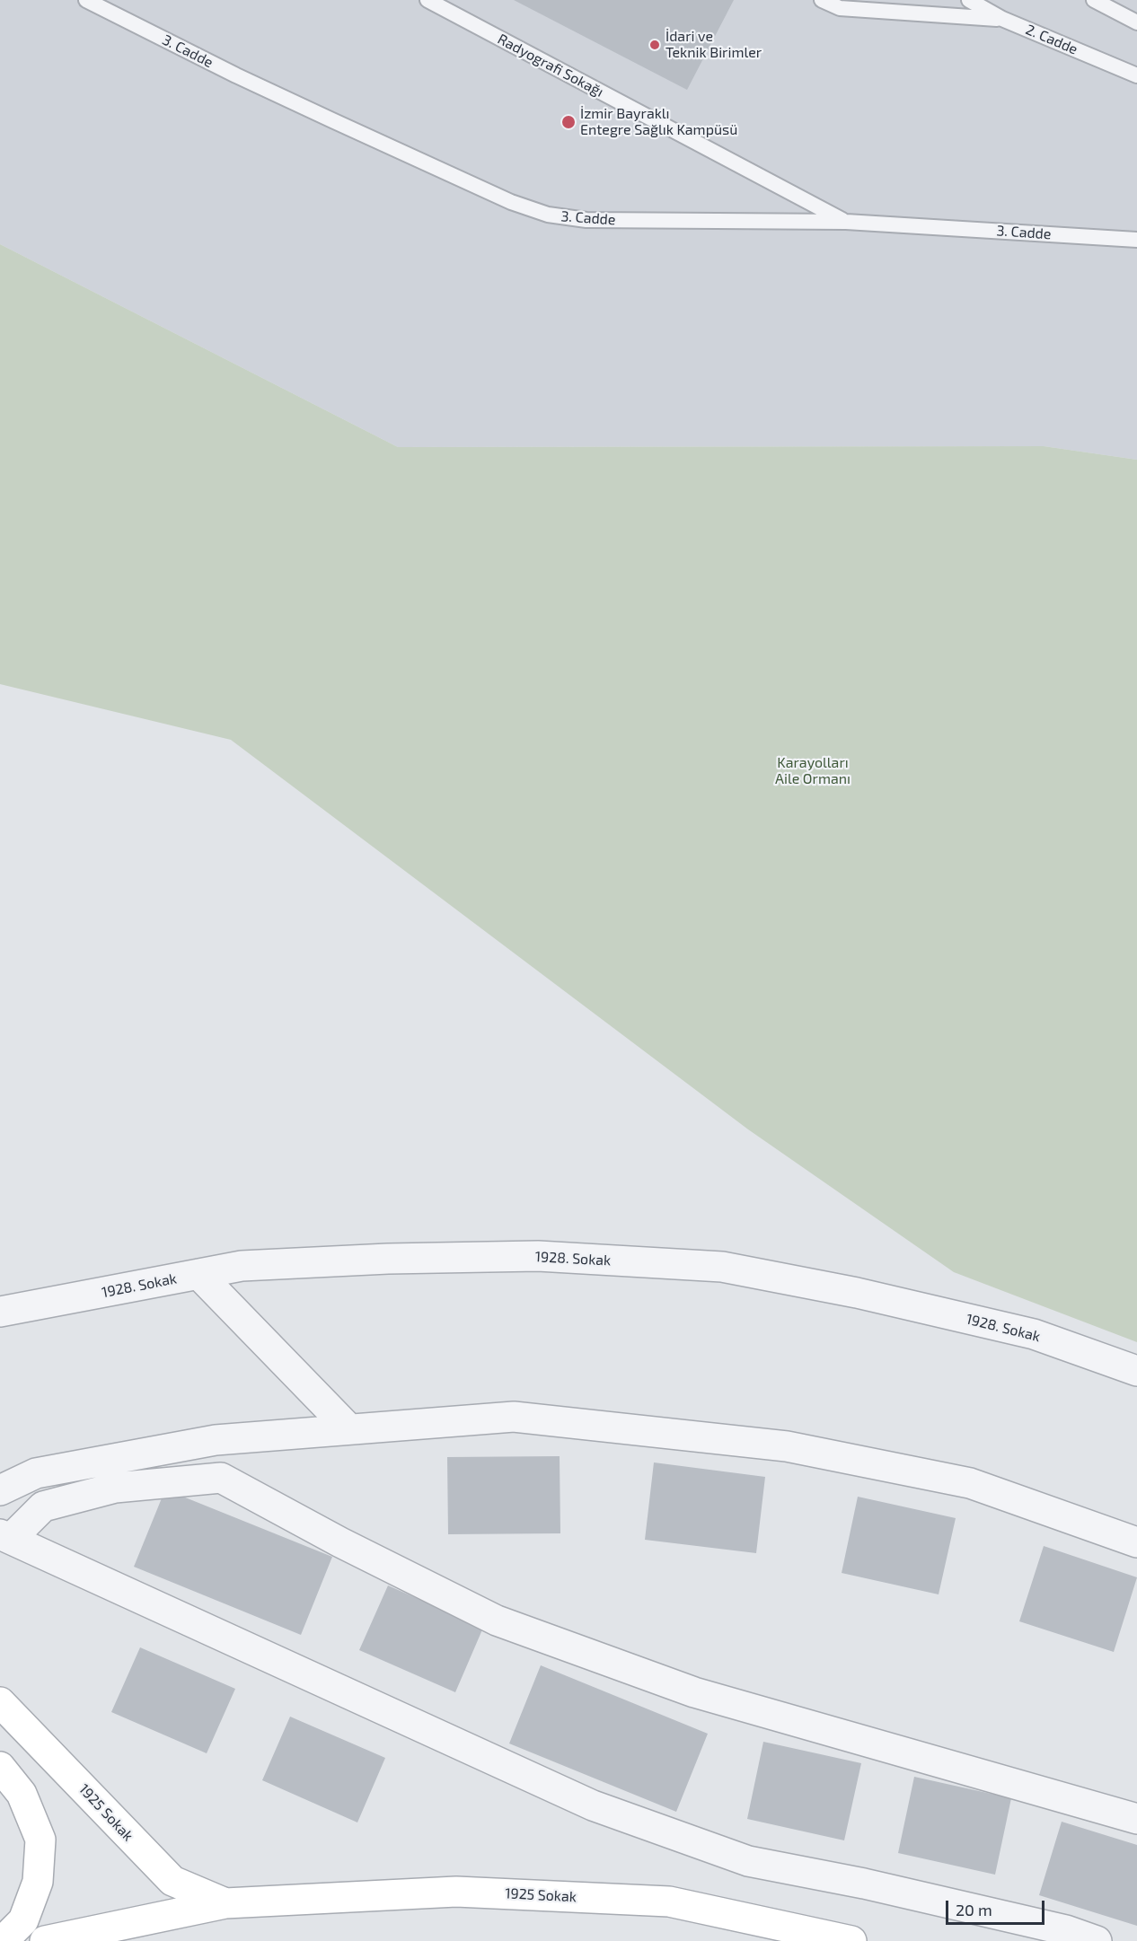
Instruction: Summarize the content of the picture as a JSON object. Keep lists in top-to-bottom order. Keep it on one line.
{"streets":{"main road":["1925 Sokak"],"street":["1928. Sokak"],"lane":["2. Cadde","3. Cadde","Radyografi Sokağı"]},"crossings":[["3. Cadde","Radyografi Sokağı"]],"parks":["Karayolları Aile Ormanı"],"places":["İdari ve Teknik Birimler","İzmir Bayraklı Entegre Sağlık Kampüsü"],"scale_bar":"20 m"}
